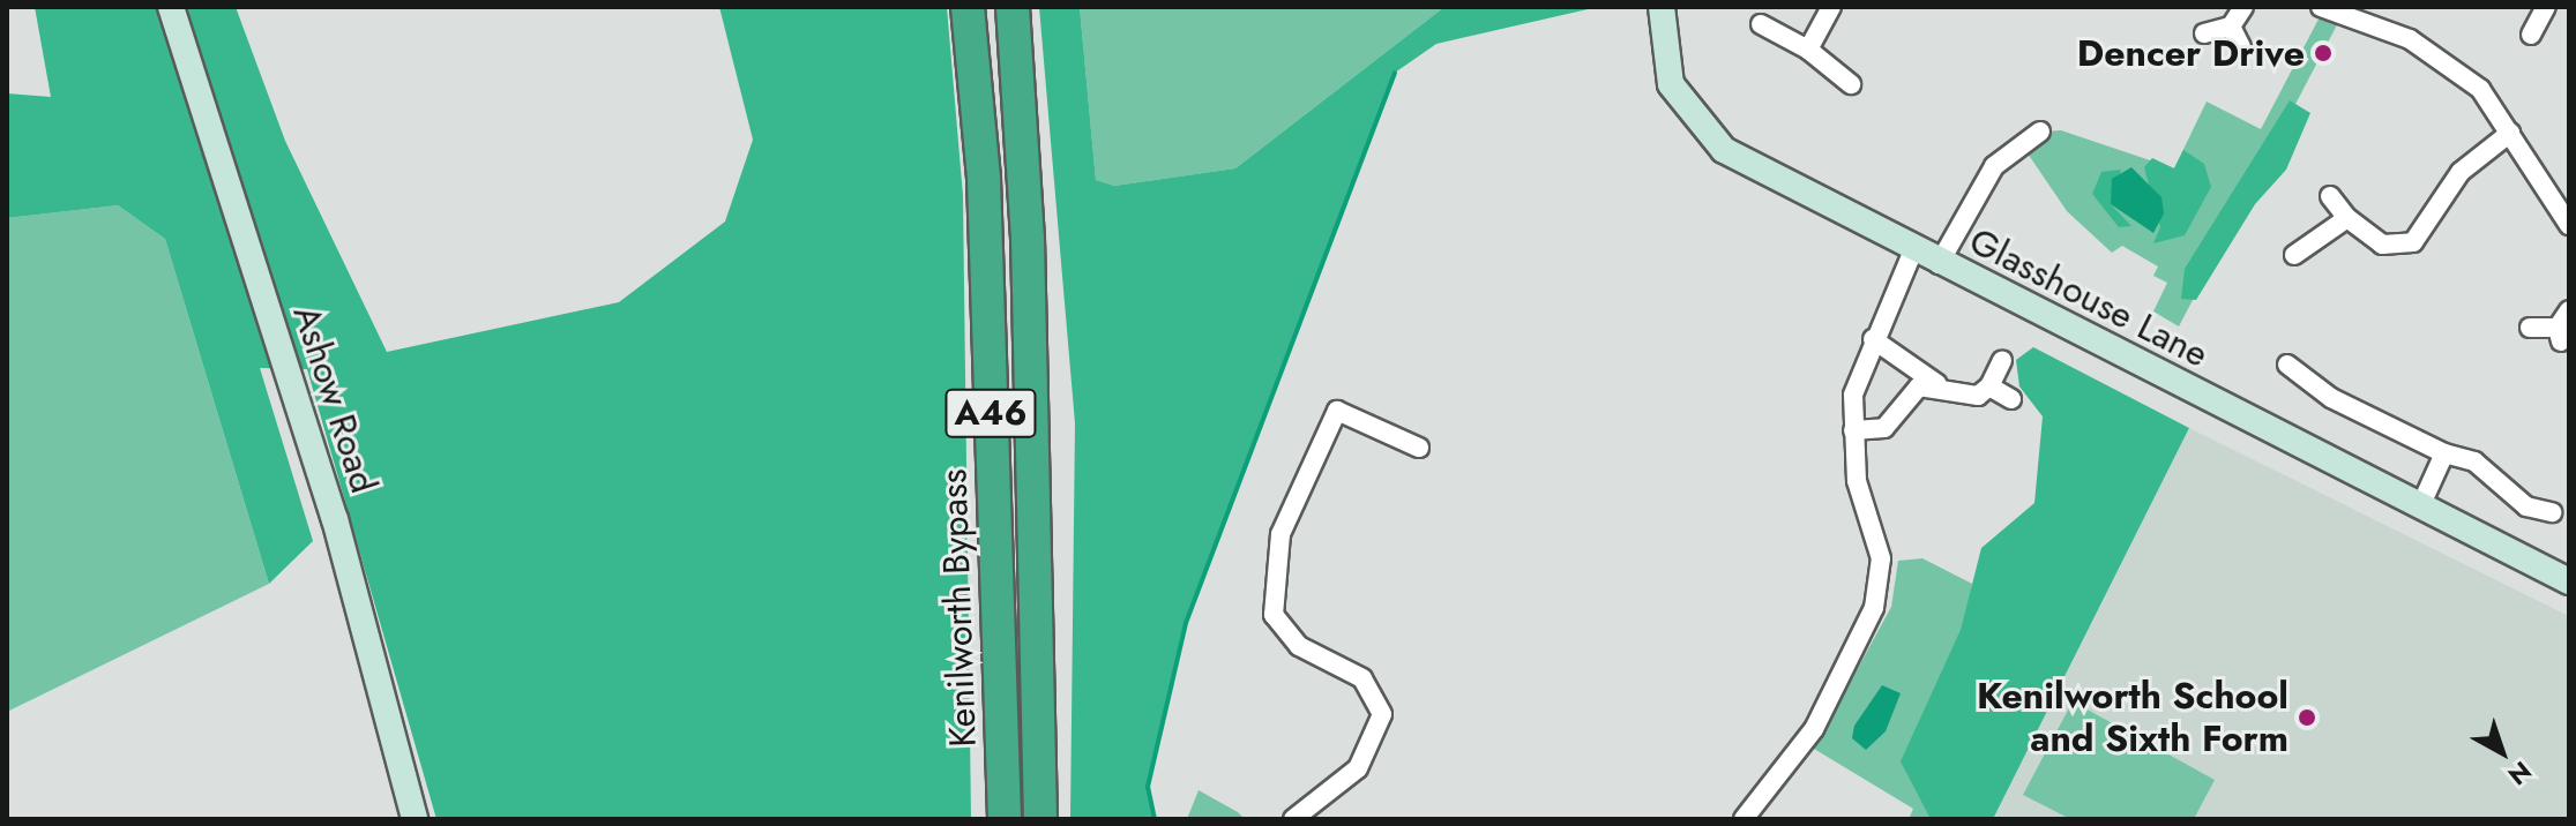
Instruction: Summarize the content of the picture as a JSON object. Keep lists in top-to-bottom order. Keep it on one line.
{"streets":{"highway":["A46","Kenilworth Bypass"],"street":["Glasshouse Lane","Ashow Road"]},"places":["Dencer Drive","Kenilworth School and Sixth Form"],"north":"bottom right"}
